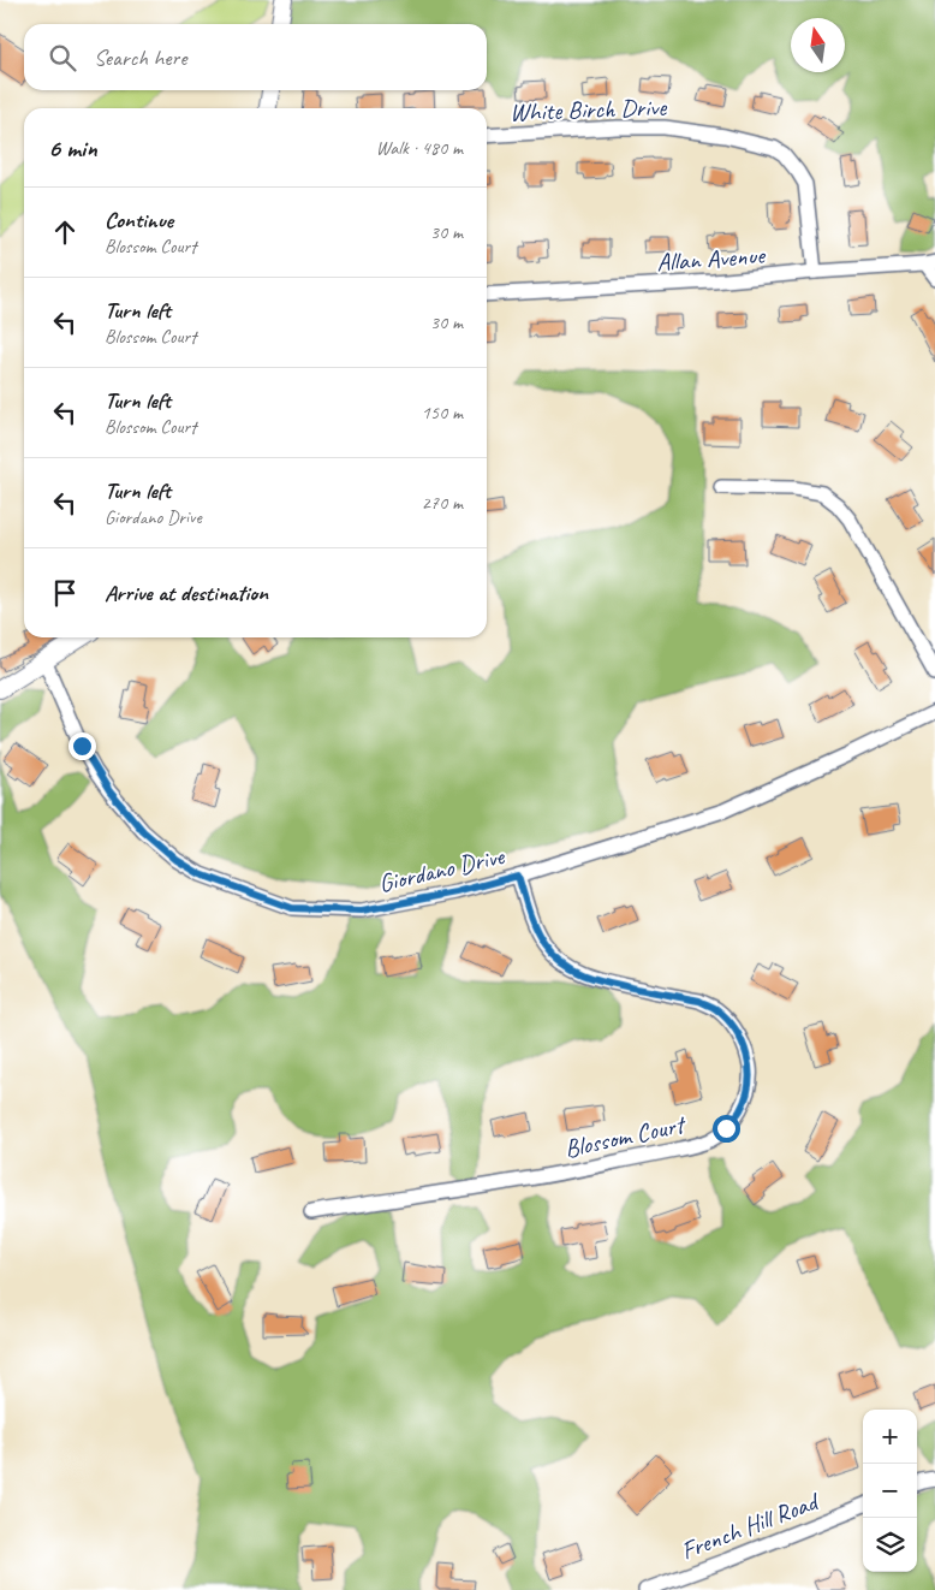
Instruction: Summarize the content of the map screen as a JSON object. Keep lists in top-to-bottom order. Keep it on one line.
{"streets":{"street":["White Birch Drive","Allan Avenue","Giordano Drive","Blossom Court","French Hill Road"]},"crossings":[["White Birch Drive","Allan Avenue"],["Giordano Drive","Blossom Court"]],"north":"top","page":{"search":"Search here","heading":["6 min","Walk · 480 m"],"list":[["Continue","Blossom Court","30 m"],["Turn left","Blossom Court","30 m"],["Turn left","Blossom Court","150 m"],["Turn left","Giordano Drive","270 m"],"Arrive at destination"],"map_buttons":["+","−"]}}
